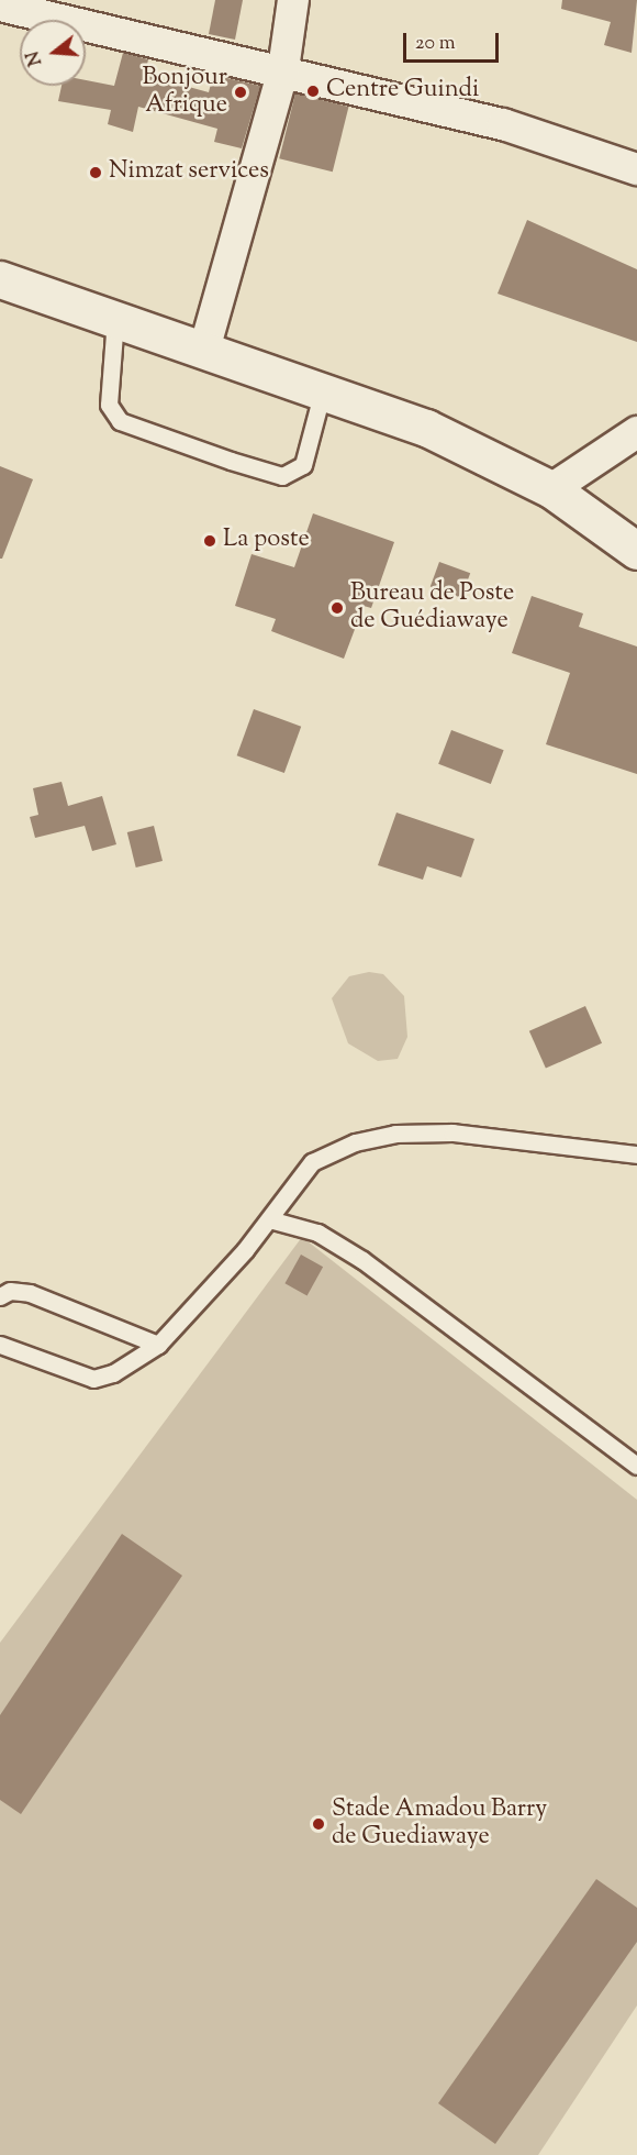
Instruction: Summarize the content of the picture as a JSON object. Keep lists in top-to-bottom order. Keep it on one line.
{"places":["Centre Guindi","Bonjour Afrique","Nimzat services","La poste","Bureau de Poste de Guédiawaye","Stade Amadou Barry de Guediawaye"],"scale_bar":"20 m","north":"left"}
